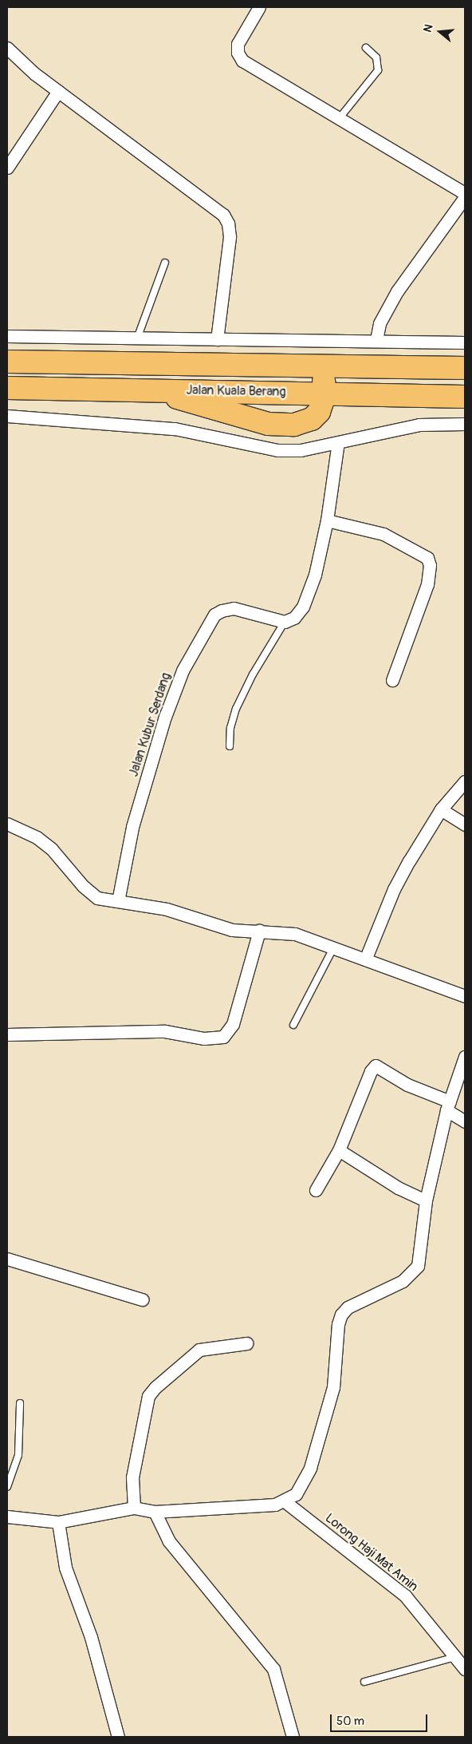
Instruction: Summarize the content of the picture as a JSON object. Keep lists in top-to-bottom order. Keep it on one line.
{"streets":{"highway":["Jalan Kuala Berang"],"street":["Jalan Kubur Serdang","Lorong Haji Mat Amin"]},"scale_bar":"50 m","north":"left"}
